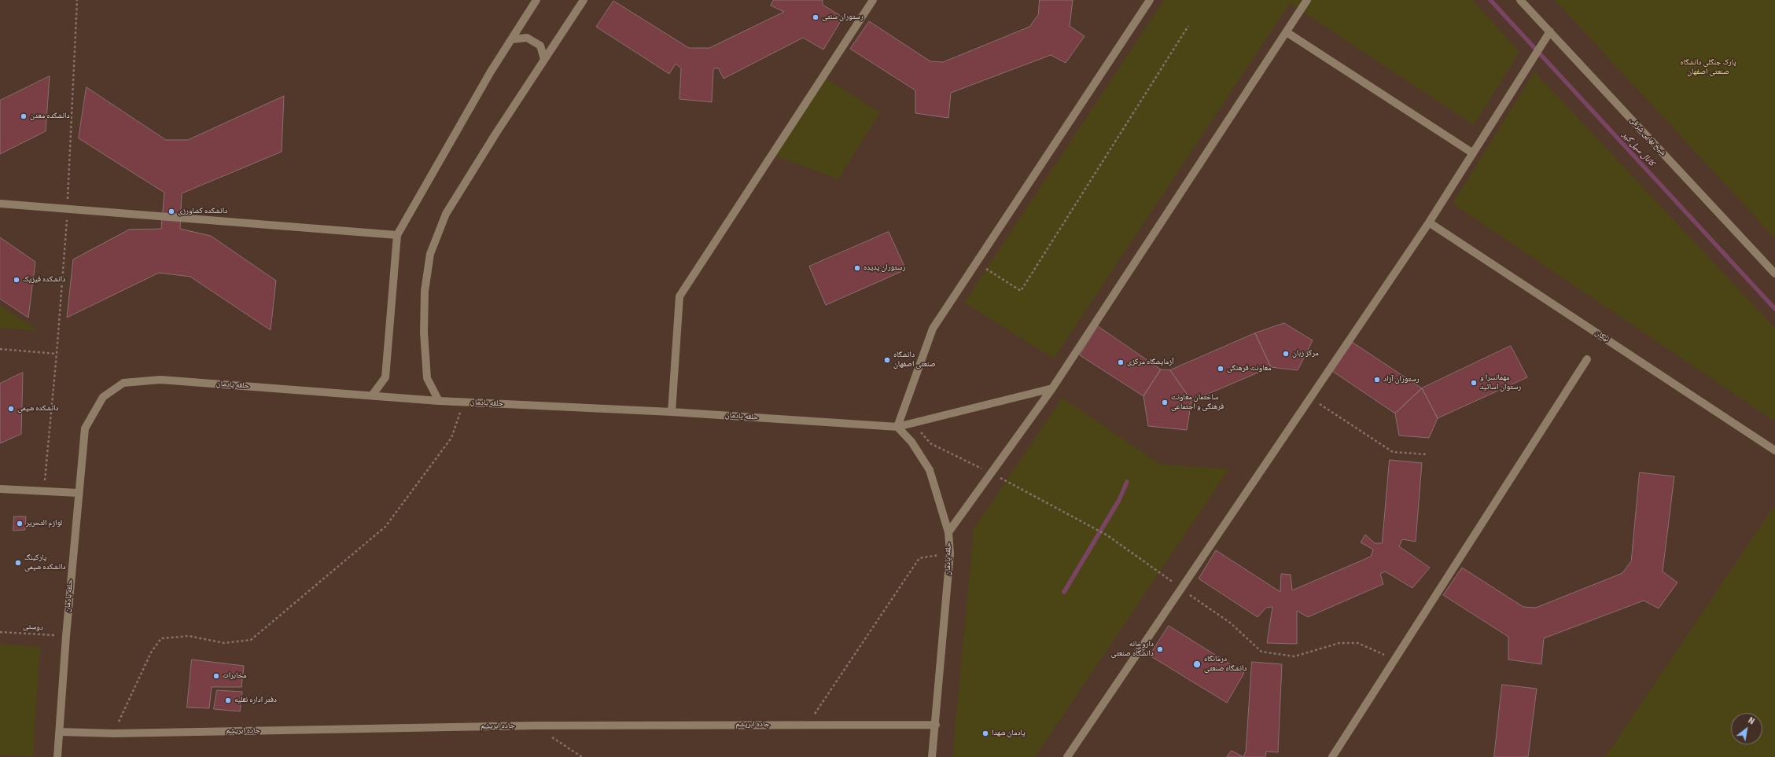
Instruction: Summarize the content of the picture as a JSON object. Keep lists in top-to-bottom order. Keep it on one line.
{"streets":{"street":["شیخ بهایی شرقی","نیکان","حلقه یادمان","جاده ابریشم"],"path":["دوستی"]},"crossings":[["حلقه یادمان","دوستی"],["حلقه یادمان","جاده ابریشم"]],"water":["کانال سیل گیر"],"parks":["پارک جنگلی دانشگاه صنعتی اصفهان"],"places":["رستوران سنتی","دانشکده معدن","دانشکده کشاورزی","رستوران پدیده","دانشکده فیزیک","مرکز زبان","دانشگاه صنعتی اصفهان","آزمایشگاه مرکزی","معاونت فرهنگی","رستوران آزاد","مهمانسرا و رستوان اساتید","ساختمان معاونت فرهنگی و اجتماعی","دانشکده شیمی","لوازم التحریر","پارکینگ دانشکده شیمی","داروخانه دانشگاه صنعتی","درمانگاه دانشگاه صنعتی","مخابرات","دفتر اداره نقلیه","یادمان شهدا"],"north":"top right"}
